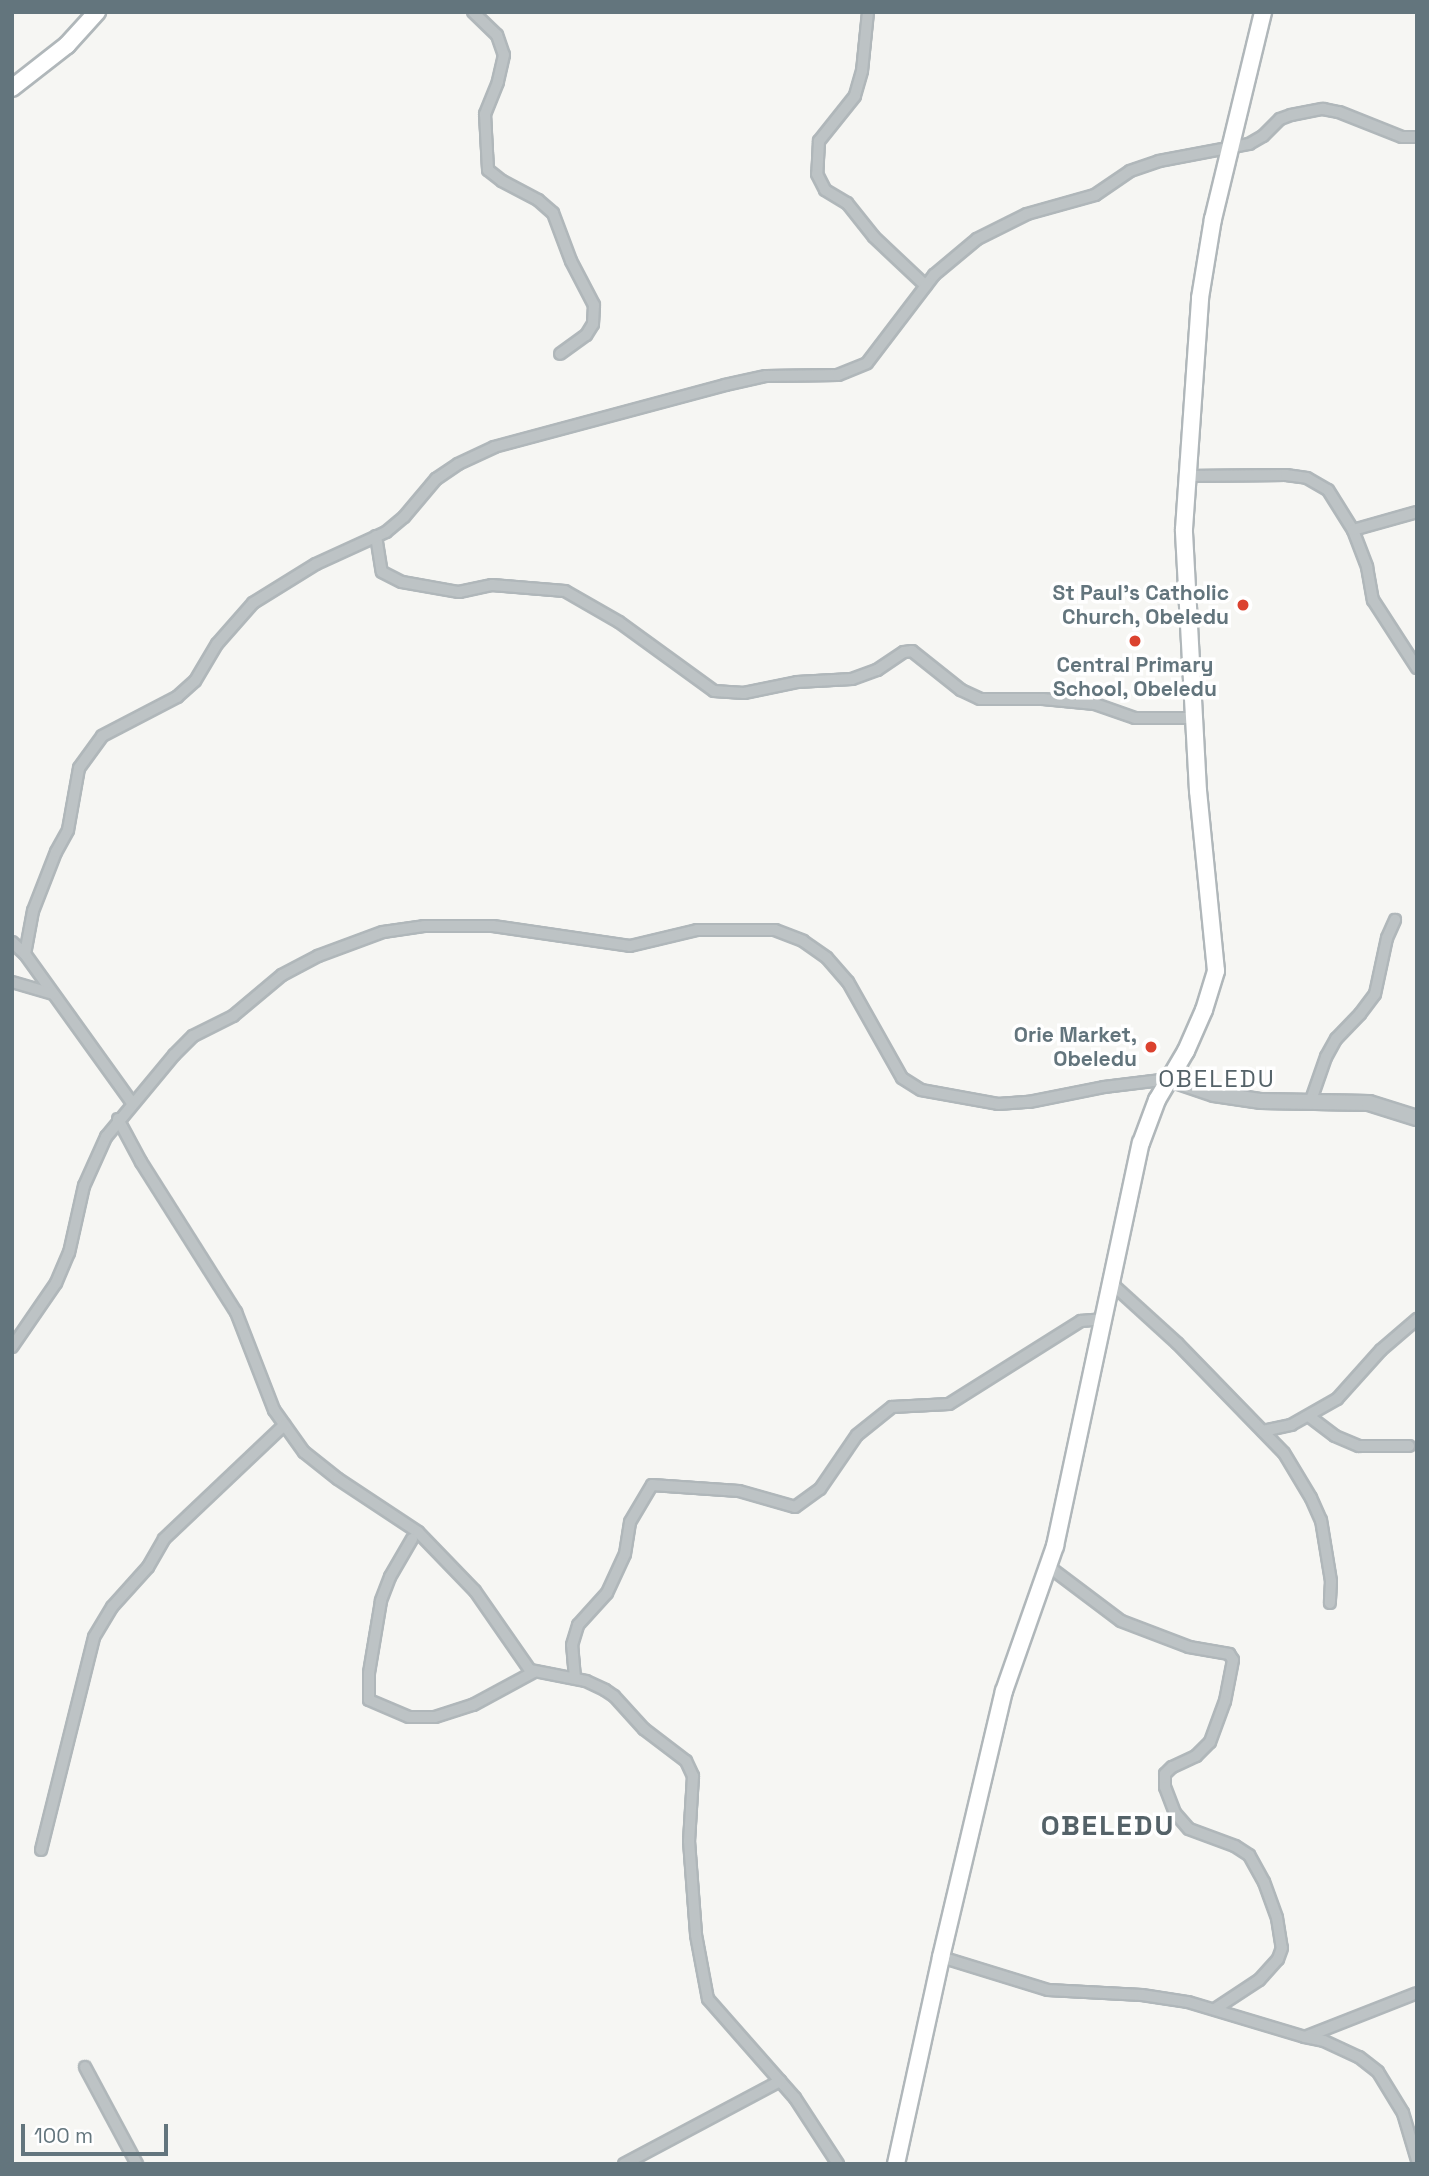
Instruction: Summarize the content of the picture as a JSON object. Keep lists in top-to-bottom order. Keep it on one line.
{"districts":["OBELEDU","OBELEDU"],"places":["St Paul's Catholic Church, Obeledu","Central Primary School, Obeledu","Orie Market, Obeledu"],"scale_bar":"100 m"}
